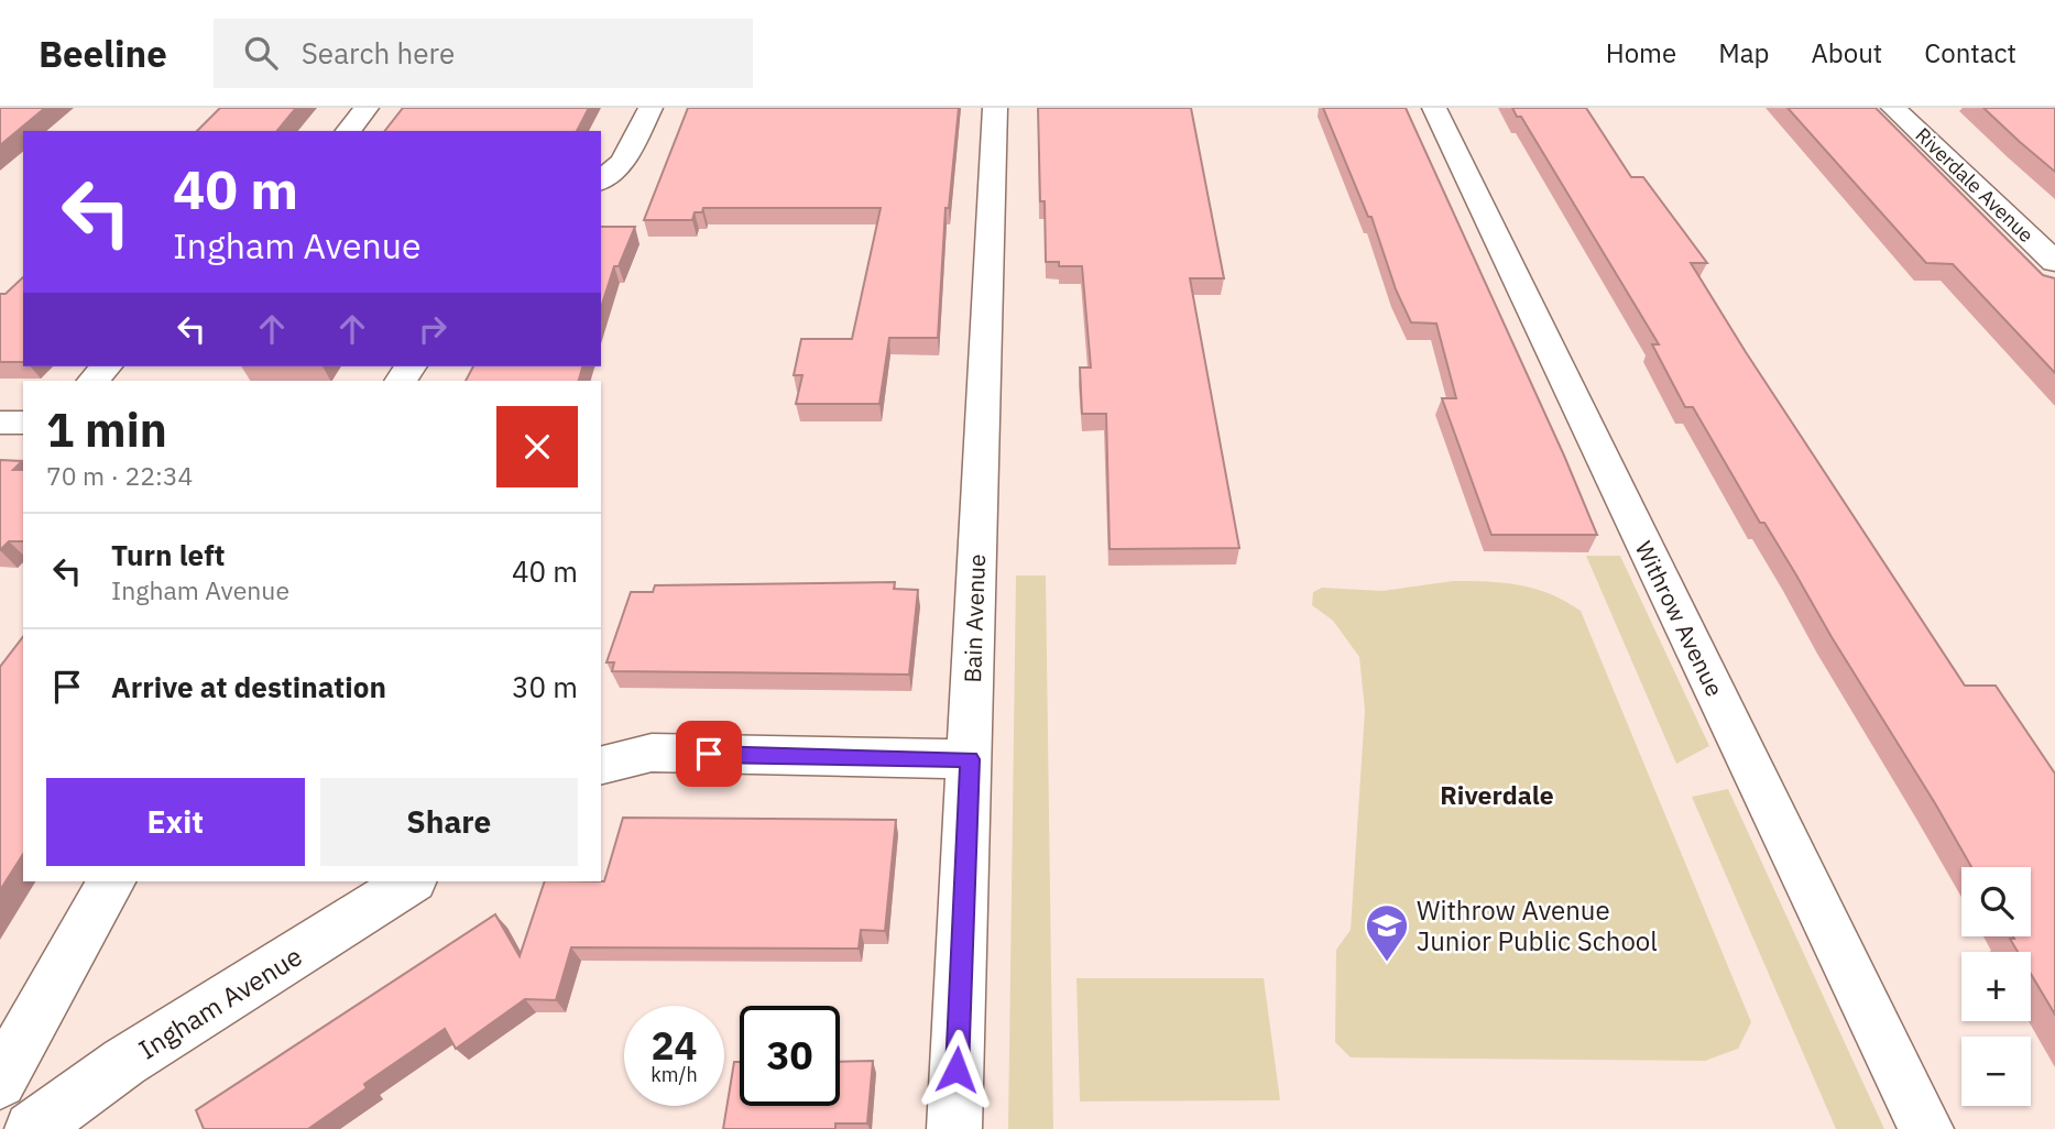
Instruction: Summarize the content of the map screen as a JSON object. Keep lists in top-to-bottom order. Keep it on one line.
{"streets":{"street":["Riverdale Avenue","Bain Avenue","Withrow Avenue","Ingham Avenue"]},"districts":["Riverdale"],"places":{"school or university":["Withrow Avenue Junior Public School"]},"page":{"header":"Beeline","search":"Search here","nav":["Home","Map","About","Contact"],"turn":["40 m","Ingham Avenue"],"heading":["1 min","70 m · 22:34"],"list":[{"name":"Turn left","note":"Ingham Avenue","value":"40 m"},{"name":"Arrive at destination","value":"30 m"}],"buttons":["Exit","Share"],"map_buttons":["+","−"],"speed":"24 km/h","limit":"30"}}
